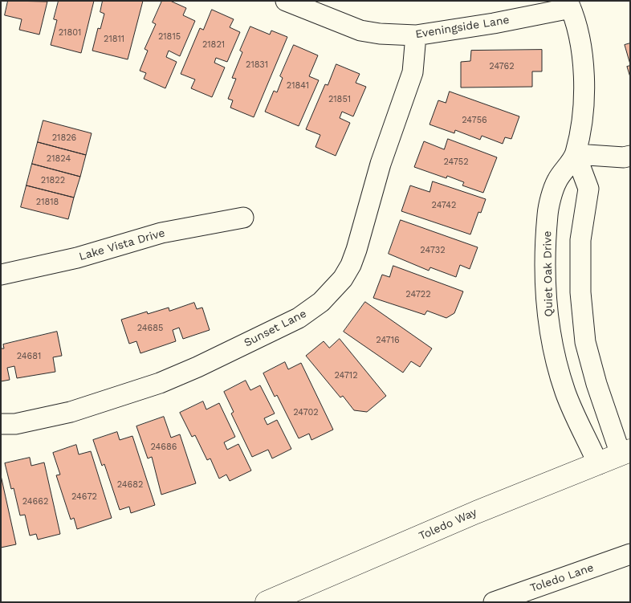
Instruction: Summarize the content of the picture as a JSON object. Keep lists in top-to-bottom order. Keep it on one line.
{"streets":{"main road":["Toledo Way"],"street":["Eveningside Lane","Lake Vista Drive","Quiet Oak Drive","Sunset Lane","Toledo Lane"]},"crossings":[["Eveningside Lane","Quiet Oak Drive"],["Eveningside Lane","Sunset Lane"],["Quiet Oak Drive","Toledo Way"]],"house_numbers":["21801","21815","21811","21821","21831","24762","21841","21851","24756","21826","21824","24752","21822","21818","24742","24732","24722","24685","24716","24681","24712","24702","24686","24682","24672","24662"]}
